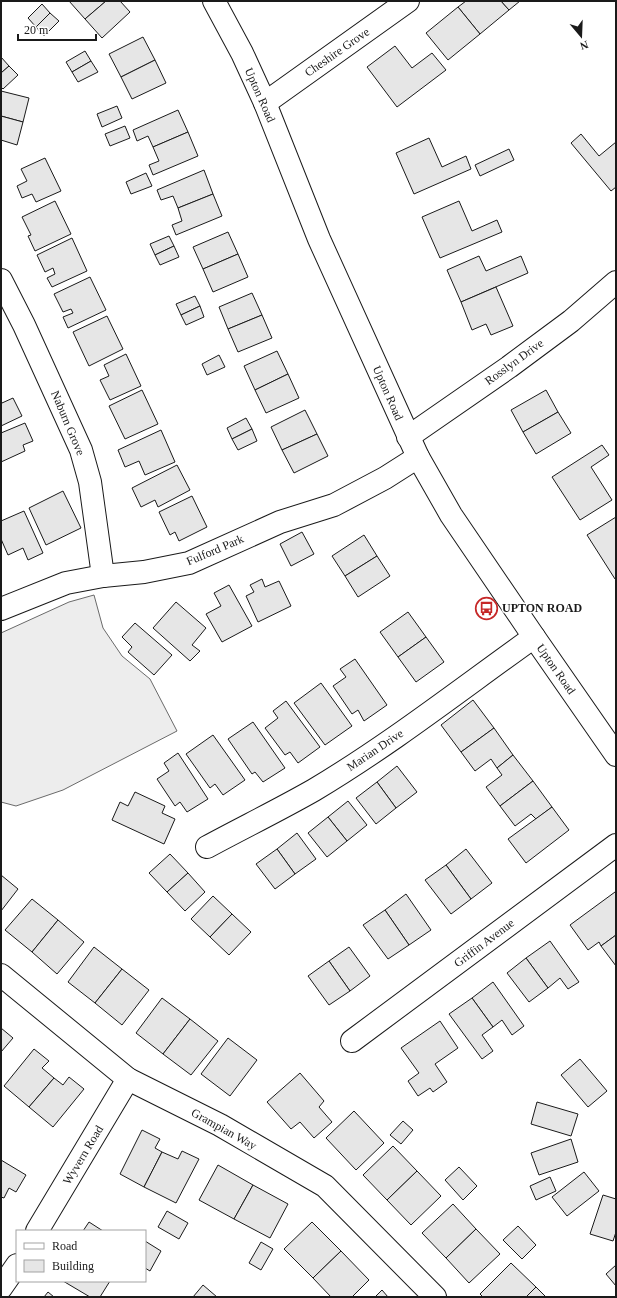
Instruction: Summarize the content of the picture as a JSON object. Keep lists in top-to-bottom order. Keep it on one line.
{"streets":{"street":["Cheshire Grove","Upton Road","Rosslyn Drive","Naburn Grove","Fulford Park","Marian Drive","Griffin Avenue","Grampian Way","Wyvern Road"]},"crossings":[["Cheshire Grove","Upton Road"],["Upton Road","Rosslyn Drive"],["Upton Road","Fulford Park"],["Upton Road","Marian Drive"],["Naburn Grove","Fulford Park"],["Grampian Way","Wyvern Road"]],"places":{"bus stop":["UPTON ROAD"]},"legend":["Road","Building"],"scale_bar":"20 m","north":"bottom"}
